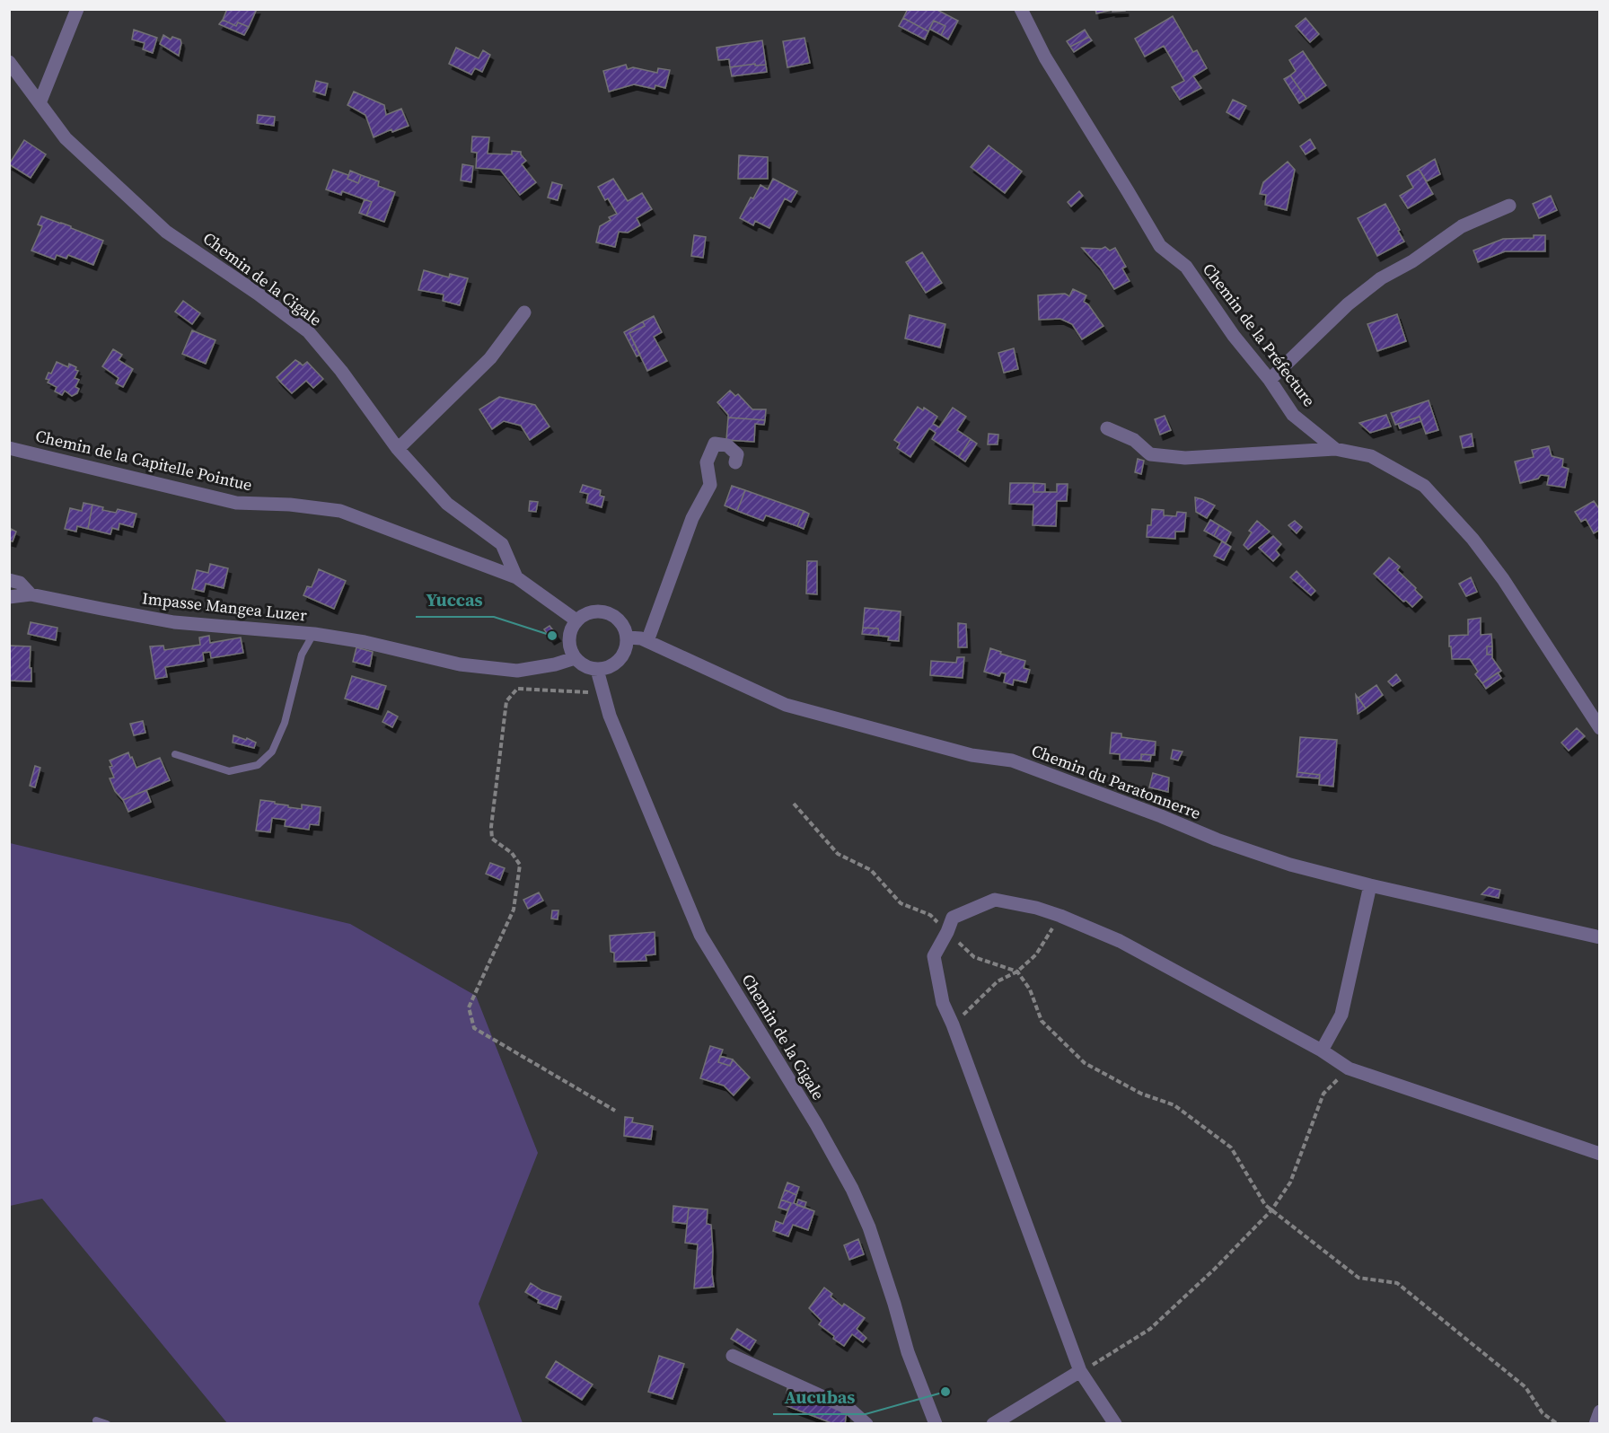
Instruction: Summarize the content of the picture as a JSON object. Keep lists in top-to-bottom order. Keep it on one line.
{"streets":{"street":["Chemin de la Cigale","Chemin de la Préfecture","Chemin de la Capitelle Pointue","Impasse Mangea Luzer","Chemin du Paratonnerre"]},"crossings":[["Chemin de la Cigale","Chemin de la Capitelle Pointue"],["Chemin de la Cigale","Impasse Mangea Luzer"],["Chemin de la Cigale","Chemin du Paratonnerre"],["Impasse Mangea Luzer","Chemin du Paratonnerre"]],"places":["Yuccas","Aucubas"]}
